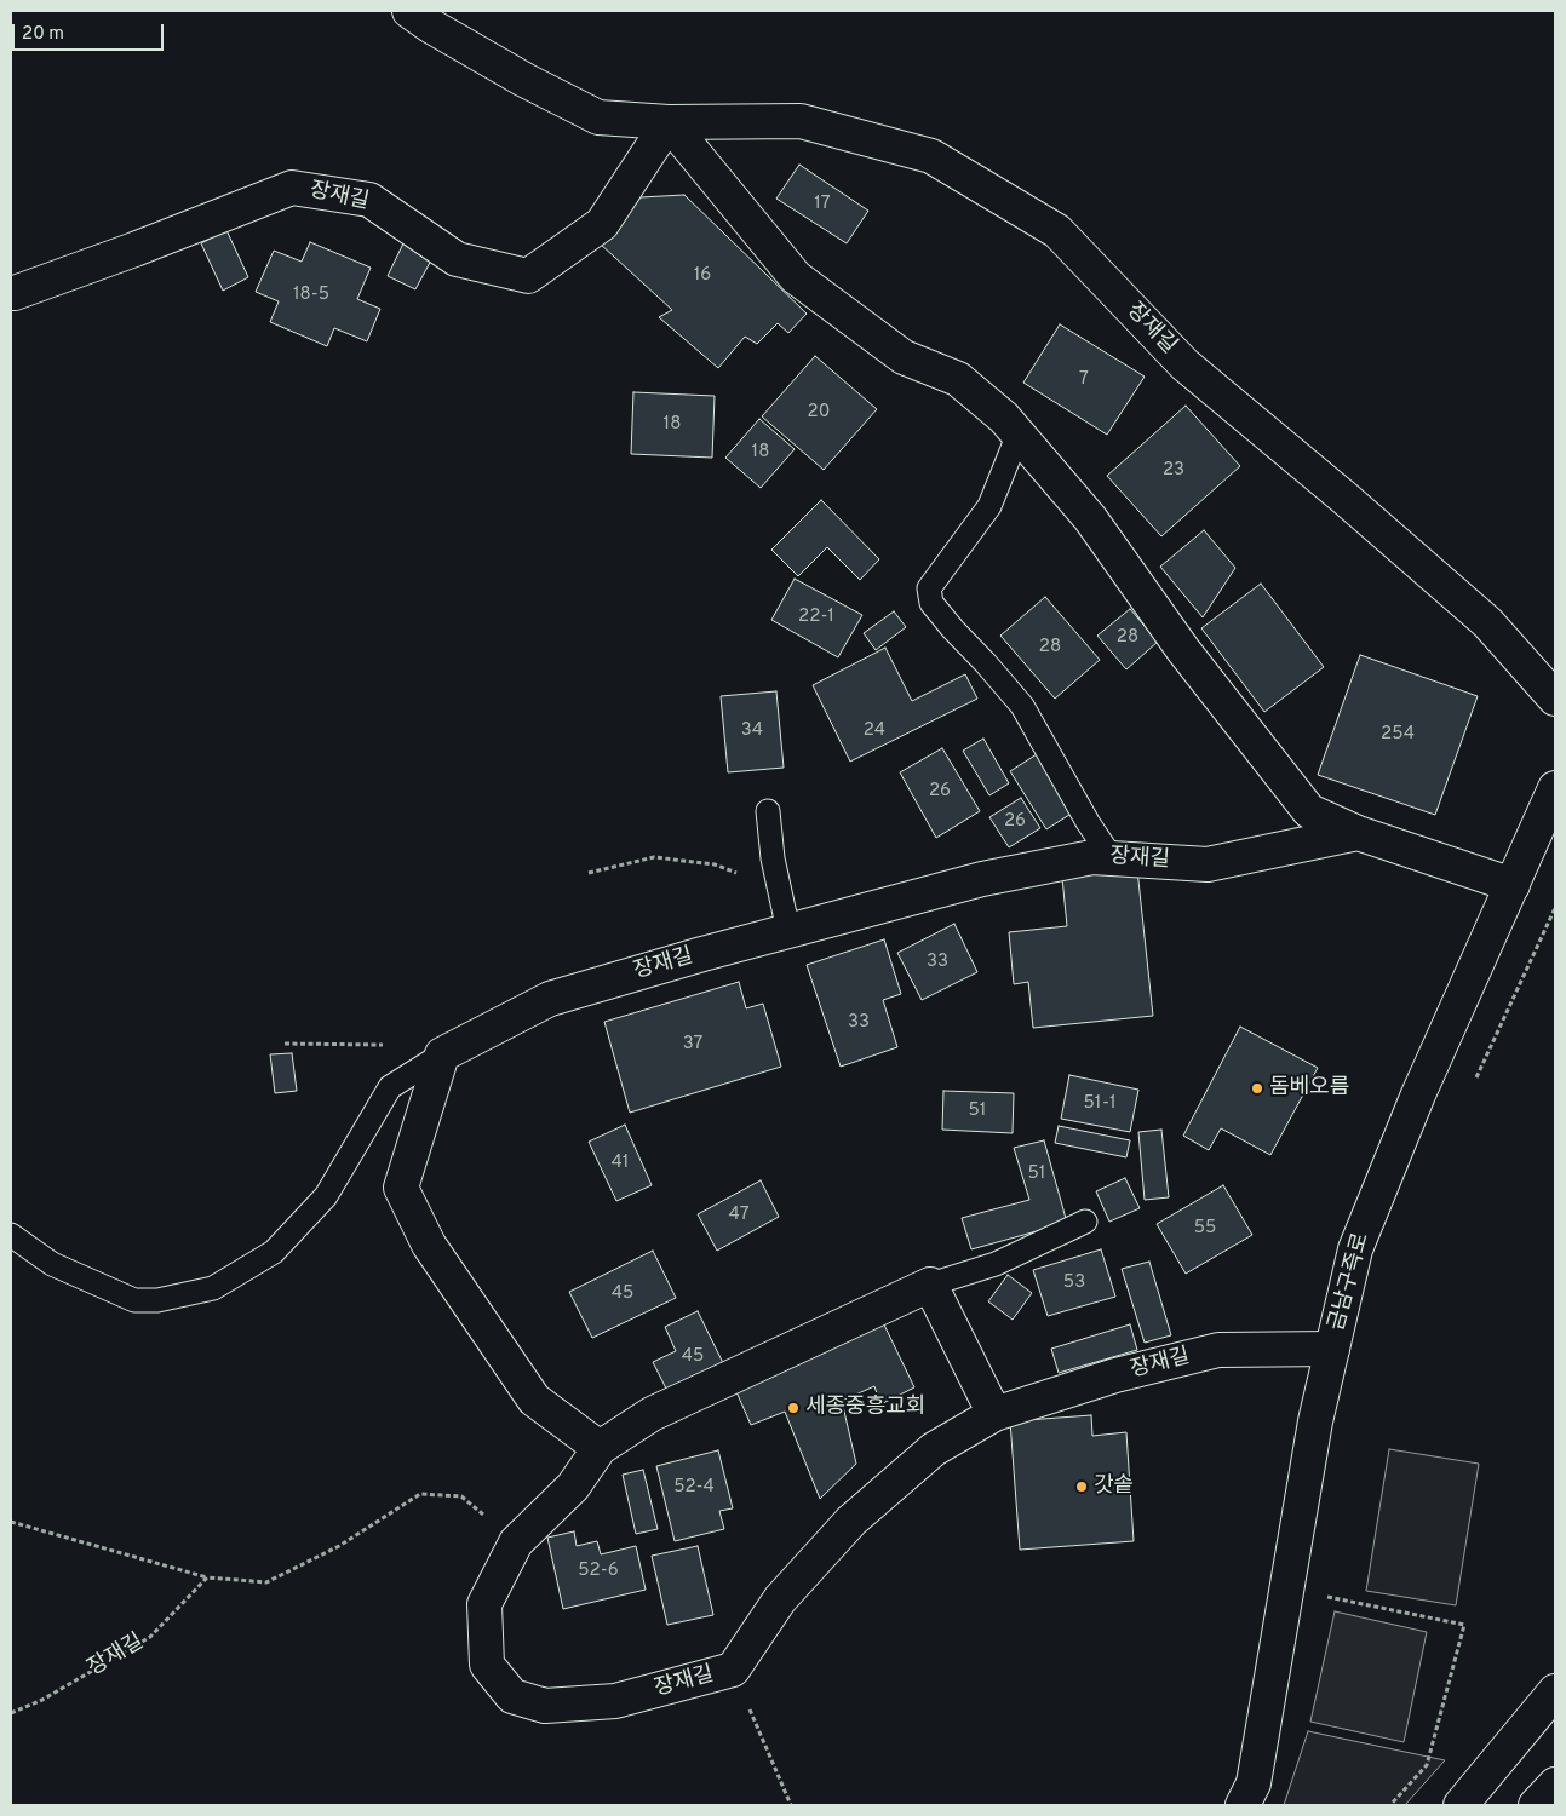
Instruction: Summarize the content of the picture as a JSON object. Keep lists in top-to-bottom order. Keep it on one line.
{"streets":{"main road":["장재길","금남구즉로"]},"crossings":[["장재길","금남구즉로"]],"places":["돔베오름","세종중흥교회","갓솥"],"house_numbers":["17","16","18-5","7","20","18","18","23","22-1","28","28","34","24","254","26","26","33","33","37","51-1","51","41","51","47","55","53","45","45","52-4","52-6"],"scale_bar":"20 m"}
